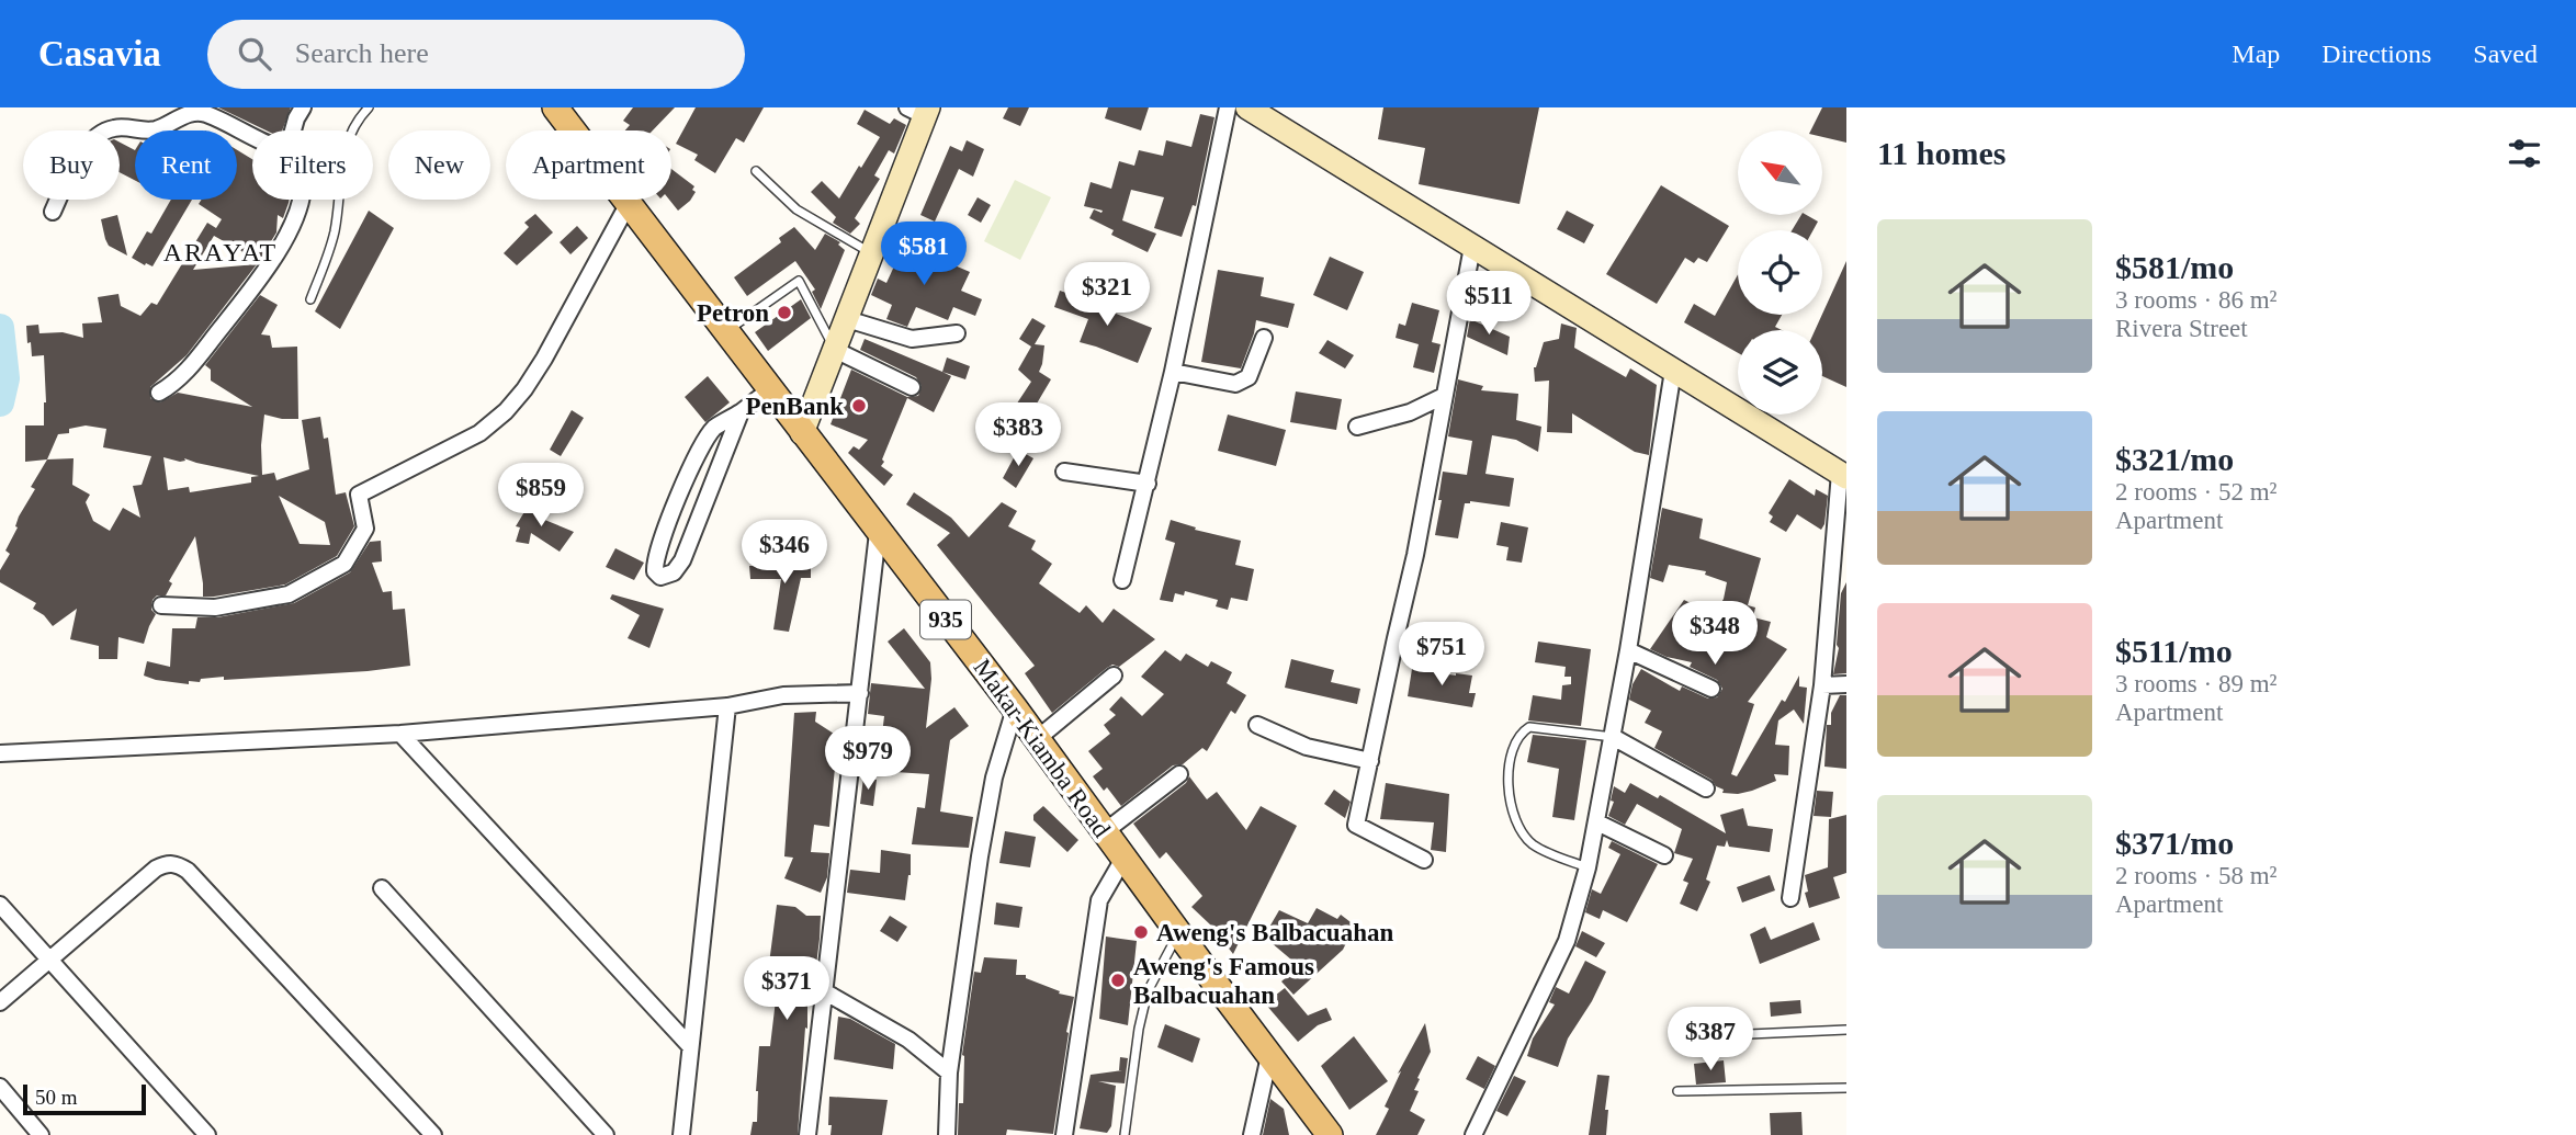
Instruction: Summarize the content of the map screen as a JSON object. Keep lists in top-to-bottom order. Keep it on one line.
{"streets":{"main road":["935","Makar-Kiamba Road"]},"districts":["ARAYAT"],"places":["Petron","PenBank","Aweng's Balbacuahan","Aweng's Famous Balbacuahan"],"scale_bar":"50 m","north":"top left","page":{"header":"Casavia","search":"Search here","nav":["Map","Directions","Saved"],"heading":"11 homes","chip":["Buy","Rent","Filters","New","Apartment"],"list":[{"name":"$581/mo","note":"3 rooms · 86 m² · Rivera Street"},{"name":"$321/mo","note":"2 rooms · 52 m² · Apartment"},{"name":"$511/mo","note":"3 rooms · 89 m² · Apartment"},{"name":"$371/mo","note":"2 rooms · 58 m² · Apartment"}],"price":["$581","$321","$511","$383","$859","$346","$348","$751","$979","$371","$387"],"scale":"50 m"}}
